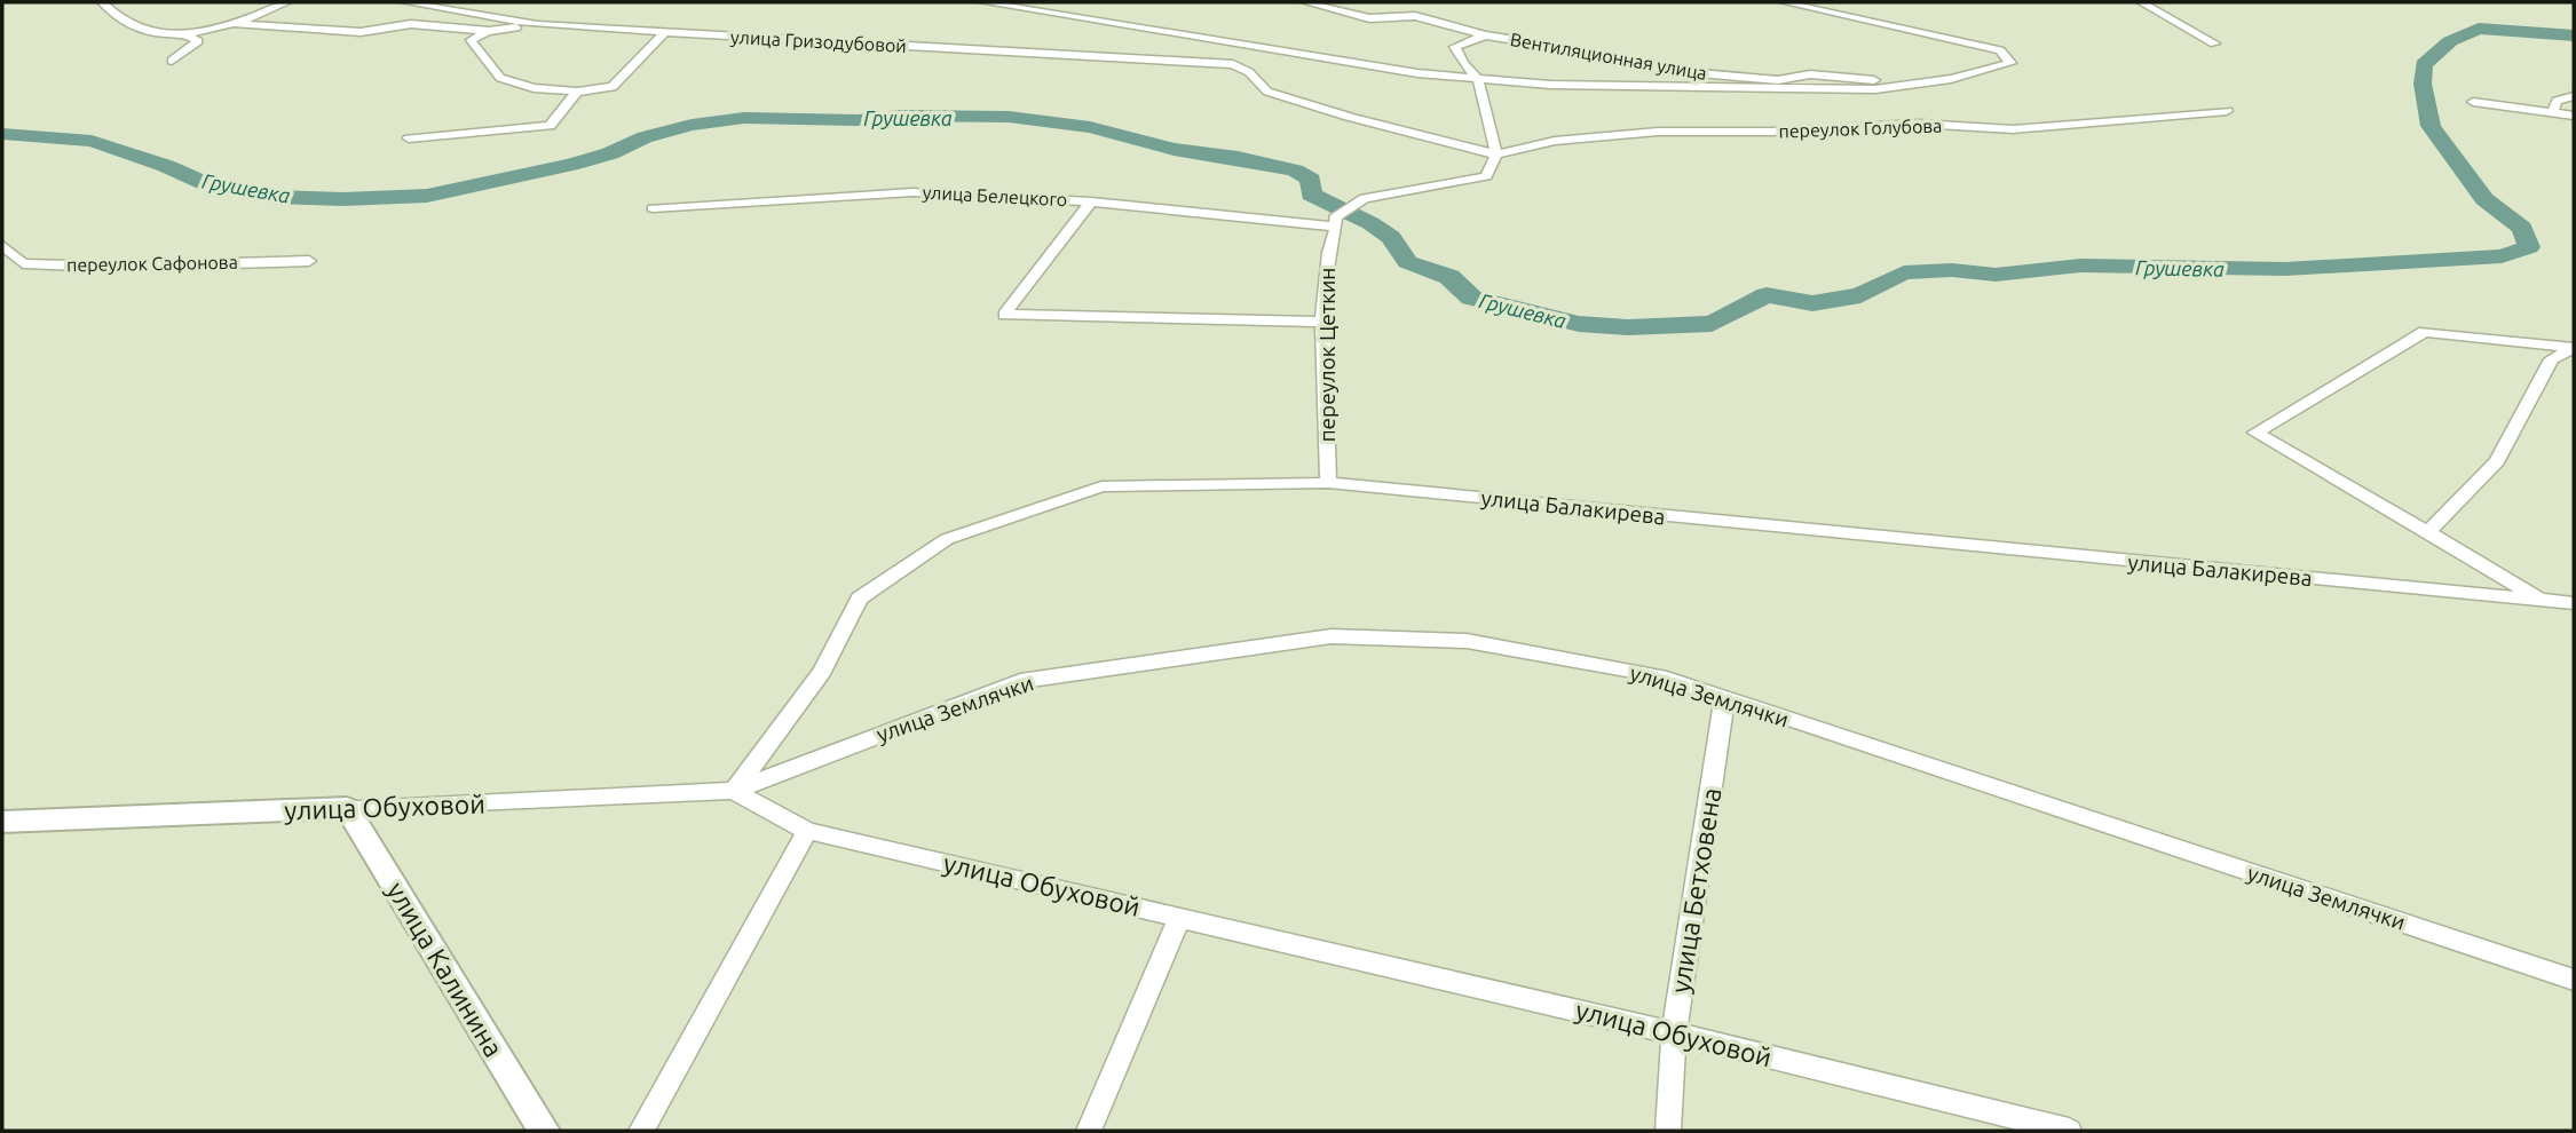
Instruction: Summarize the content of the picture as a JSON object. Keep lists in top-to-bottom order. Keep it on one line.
{"streets":{"street":["улица Гризодубовой","Вентиляционная улица","переулок Голубова","улица Белецкого","переулок Сафонова","переулок Цеткин","улица Балакирева","улица Землячки","улица Обуховой","улица Бетховена","улица Калинина"]},"crossings":[["улица Гризодубовой","переулок Голубова"],["переулок Голубова","улица Белецкого"],["переулок Голубова","переулок Цеткин"],["улица Белецкого","переулок Цеткин"],["переулок Цеткин","улица Балакирева"],["улица Балакирева","улица Землячки"],["улица Балакирева","улица Обуховой"],["улица Землячки","улица Обуховой"],["улица Землячки","улица Бетховена"],["улица Обуховой","улица Бетховена"],["улица Обуховой","улица Калинина"]],"water":["Грушевка"]}
